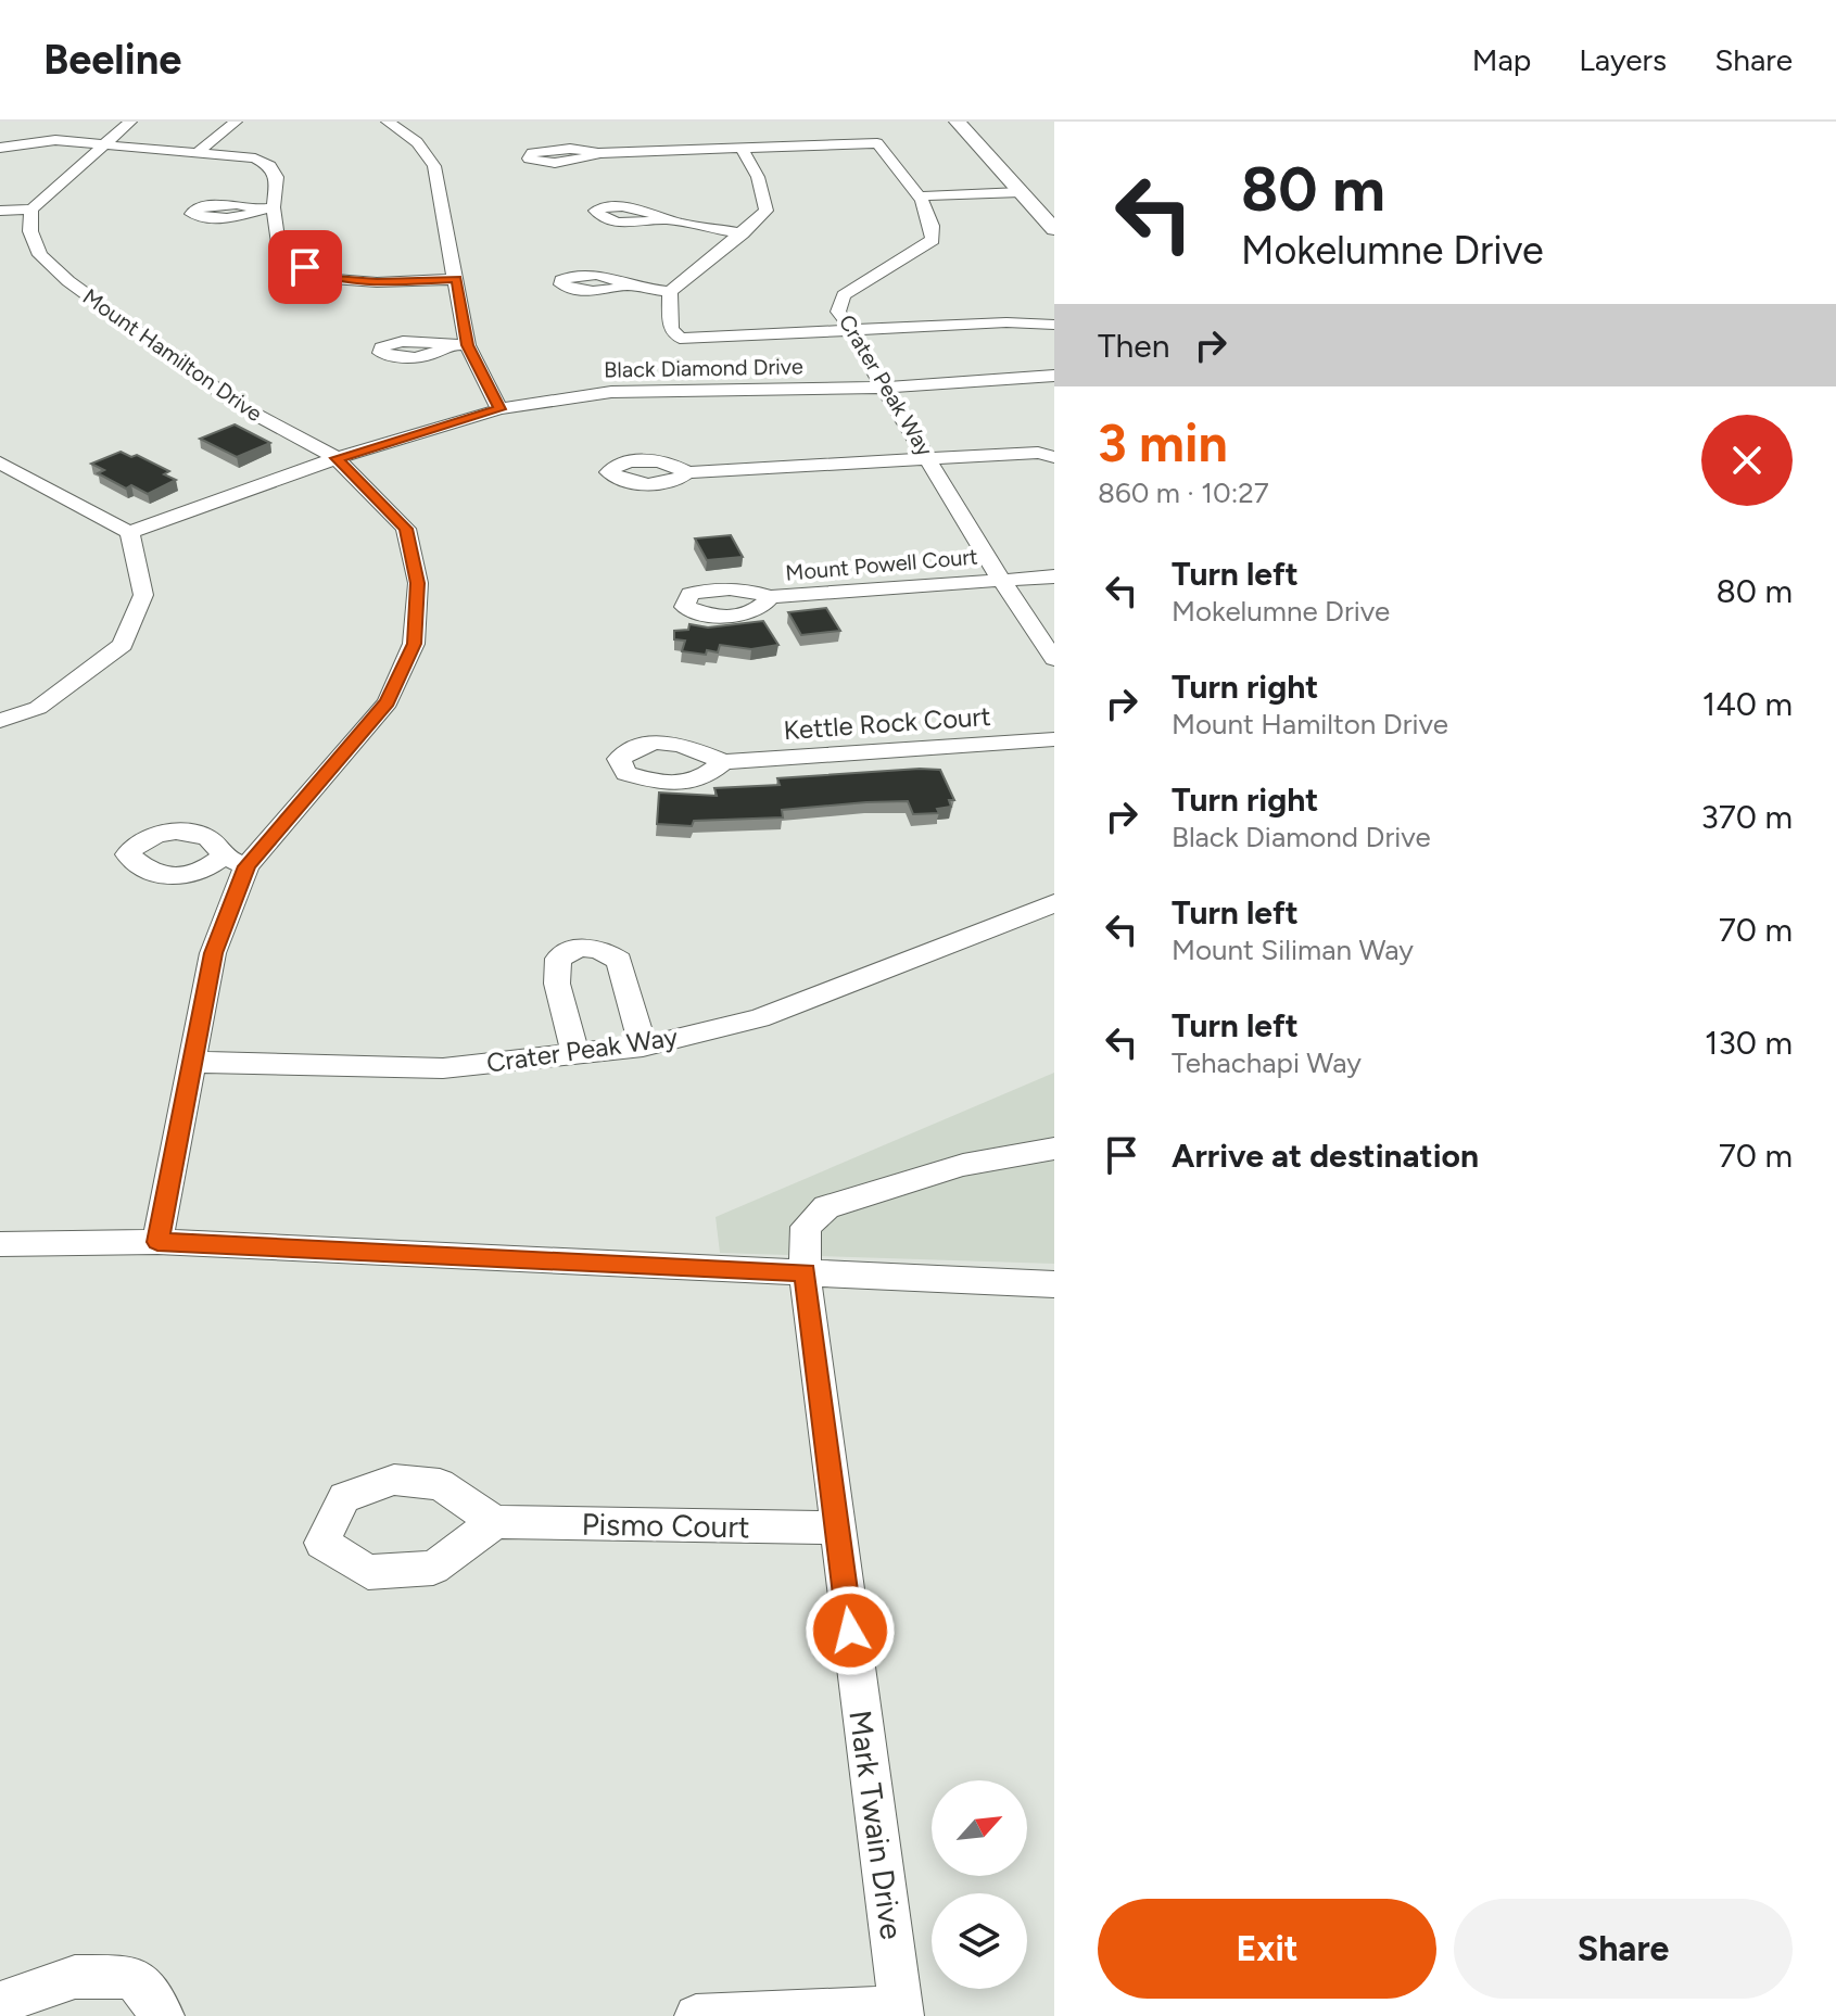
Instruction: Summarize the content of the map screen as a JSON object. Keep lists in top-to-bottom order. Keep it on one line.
{"streets":{"street":["Mount Hamilton Drive","Black Diamond Drive","Crater Peak Way","Mount Powell Court","Kettle Rock Court","Pismo Court","Mark Twain Drive"]},"crossings":[["Mount Hamilton Drive","Black Diamond Drive"],["Mount Hamilton Drive","Crater Peak Way"],["Black Diamond Drive","Crater Peak Way"],["Crater Peak Way","Mount Powell Court"],["Pismo Court","Mark Twain Drive"]],"north":"top right","page":{"header":"Beeline","nav":["Map","Layers","Share"],"turn":["80 m","Mokelumne Drive"],"then":"Then","heading":["3 min","860 m · 10:27"],"list":[{"name":"Turn left","note":"Mokelumne Drive","value":"80 m"},{"name":"Turn right","note":"Mount Hamilton Drive","value":"140 m"},{"name":"Turn right","note":"Black Diamond Drive","value":"370 m"},{"name":"Turn left","note":"Mount Siliman Way","value":"70 m"},{"name":"Turn left","note":"Tehachapi Way","value":"130 m"},{"name":"Arrive at destination","value":"70 m"}],"buttons":["Exit","Share"]}}
